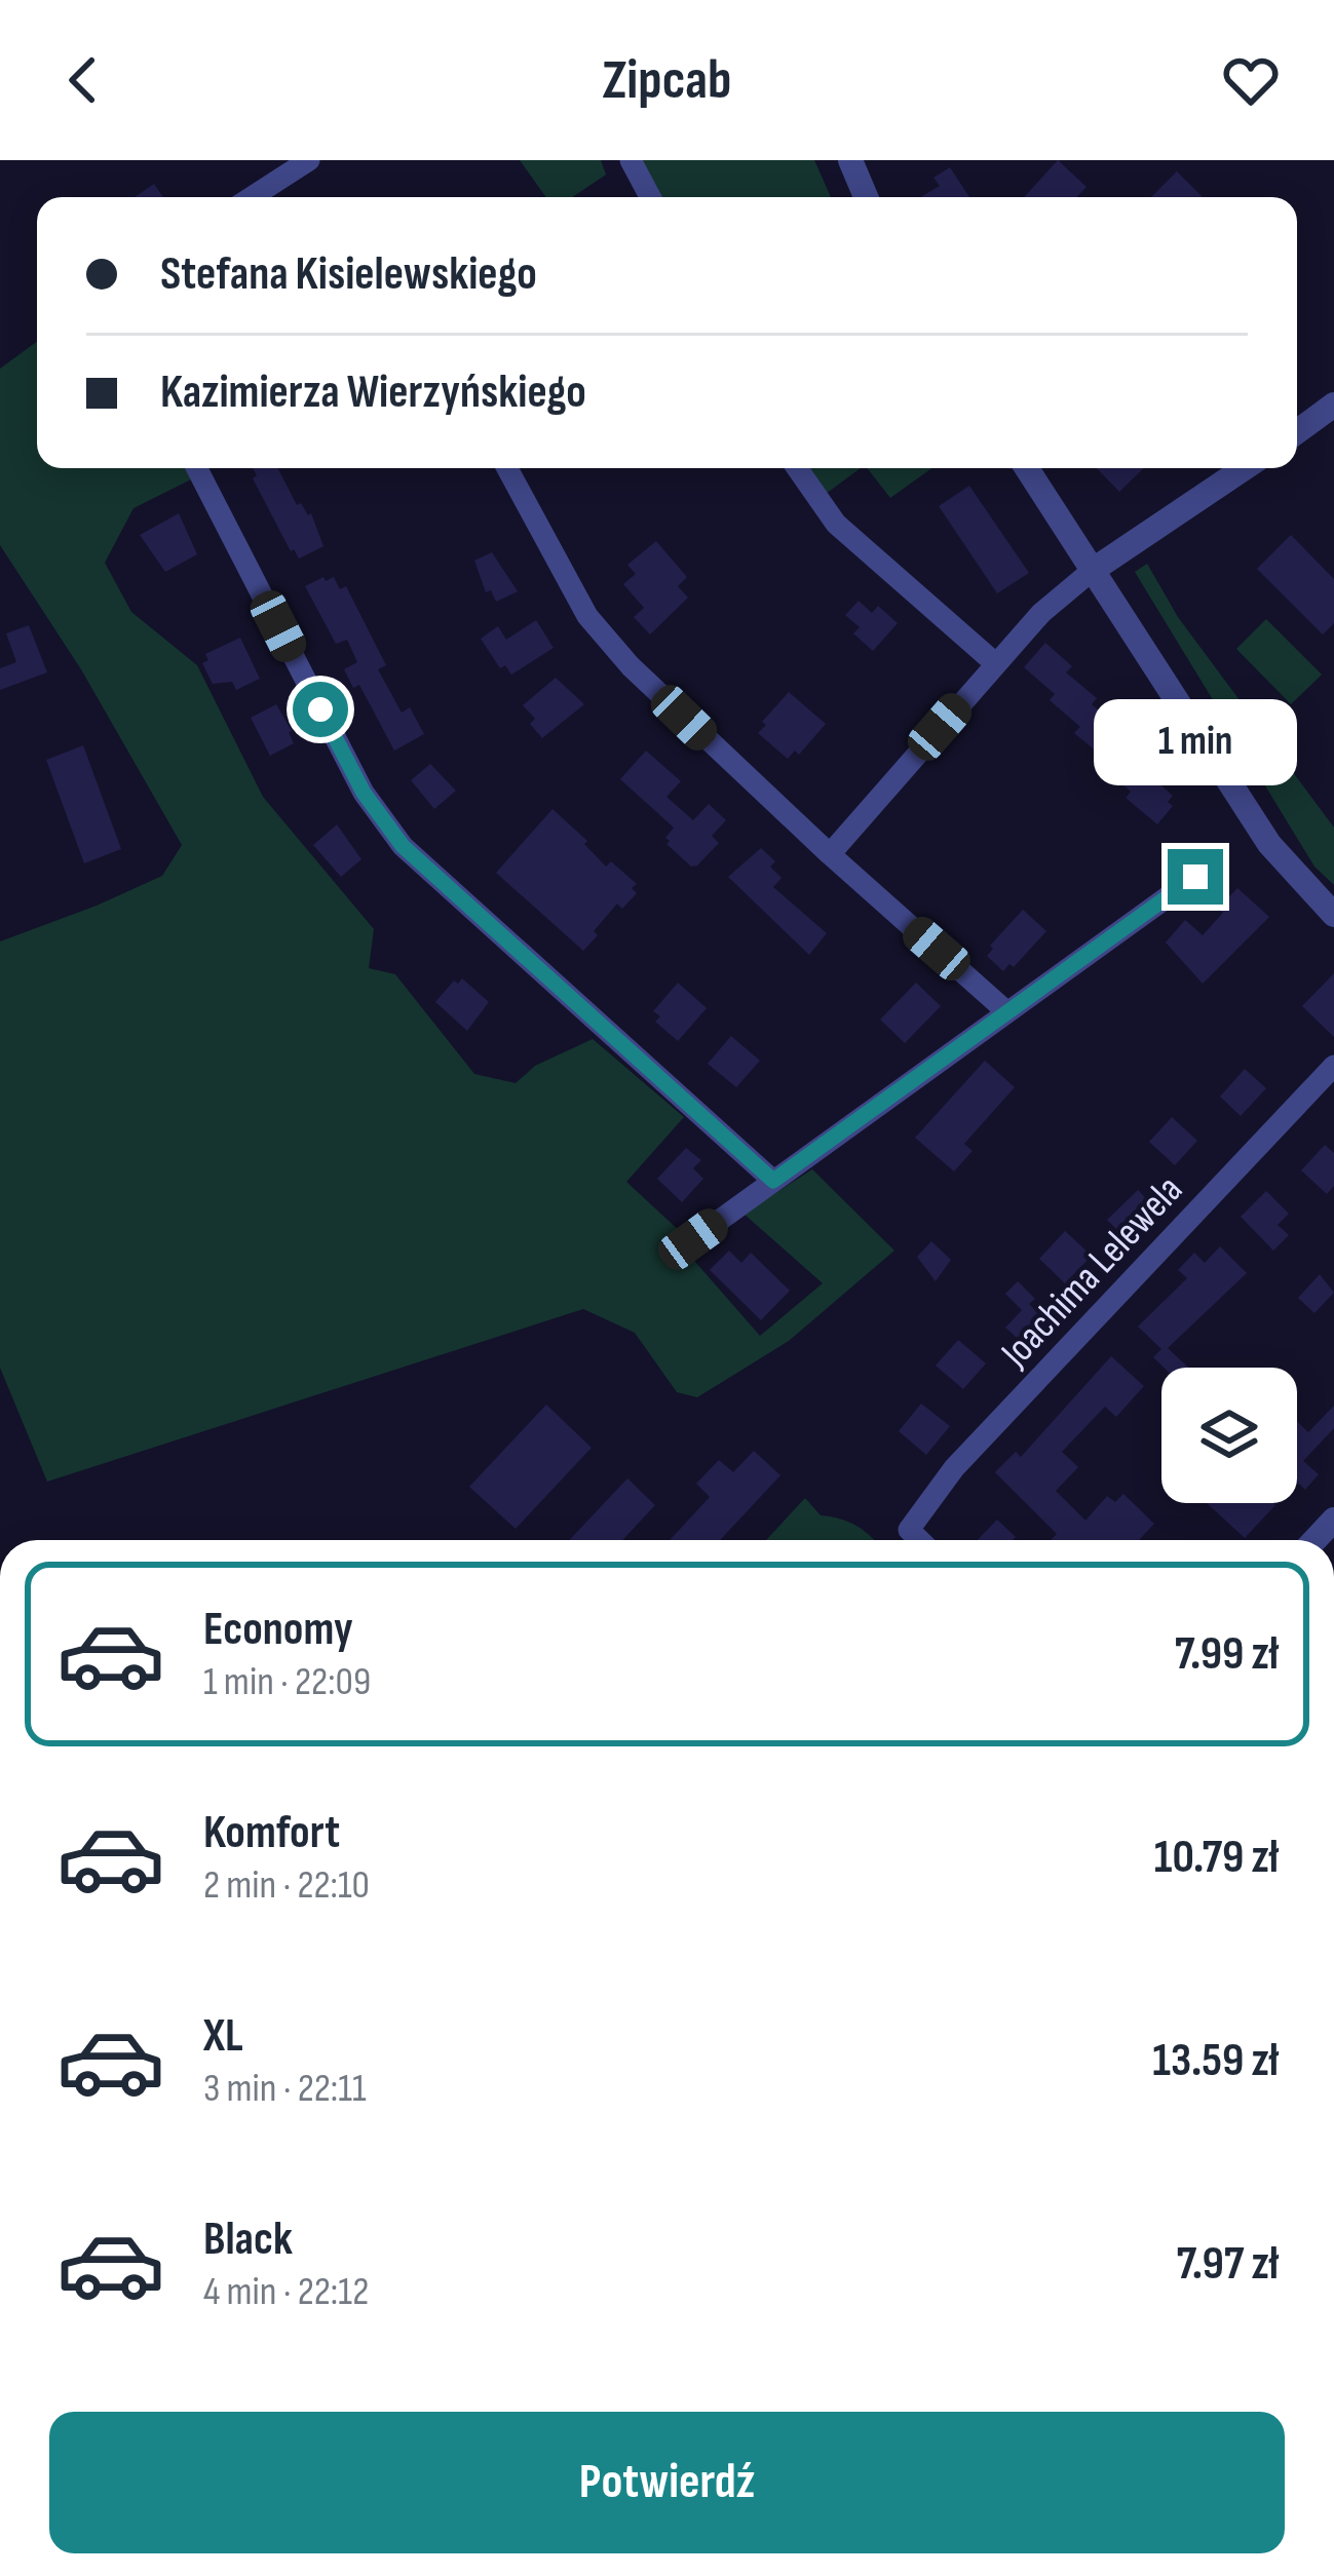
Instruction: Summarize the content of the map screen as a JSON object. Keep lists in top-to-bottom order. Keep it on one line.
{"streets":{"street":["Joachima Lelewela"]},"page":{"header":"Zipcab","banner":["Stefana Kisielewskiego","Kazimierza Wierzyńskiego"],"bubble":"1 min","list":[{"name":"Economy","note":"1 min · 22:09","value":"7.99 zł"},{"name":"Komfort","note":"2 min · 22:10","value":"10.79 zł"},{"name":"XL","note":"3 min · 22:11","value":"13.59 zł"},{"name":"Black","note":"4 min · 22:12","value":"7.97 zł"}],"buttons":"Potwierdź"}}
